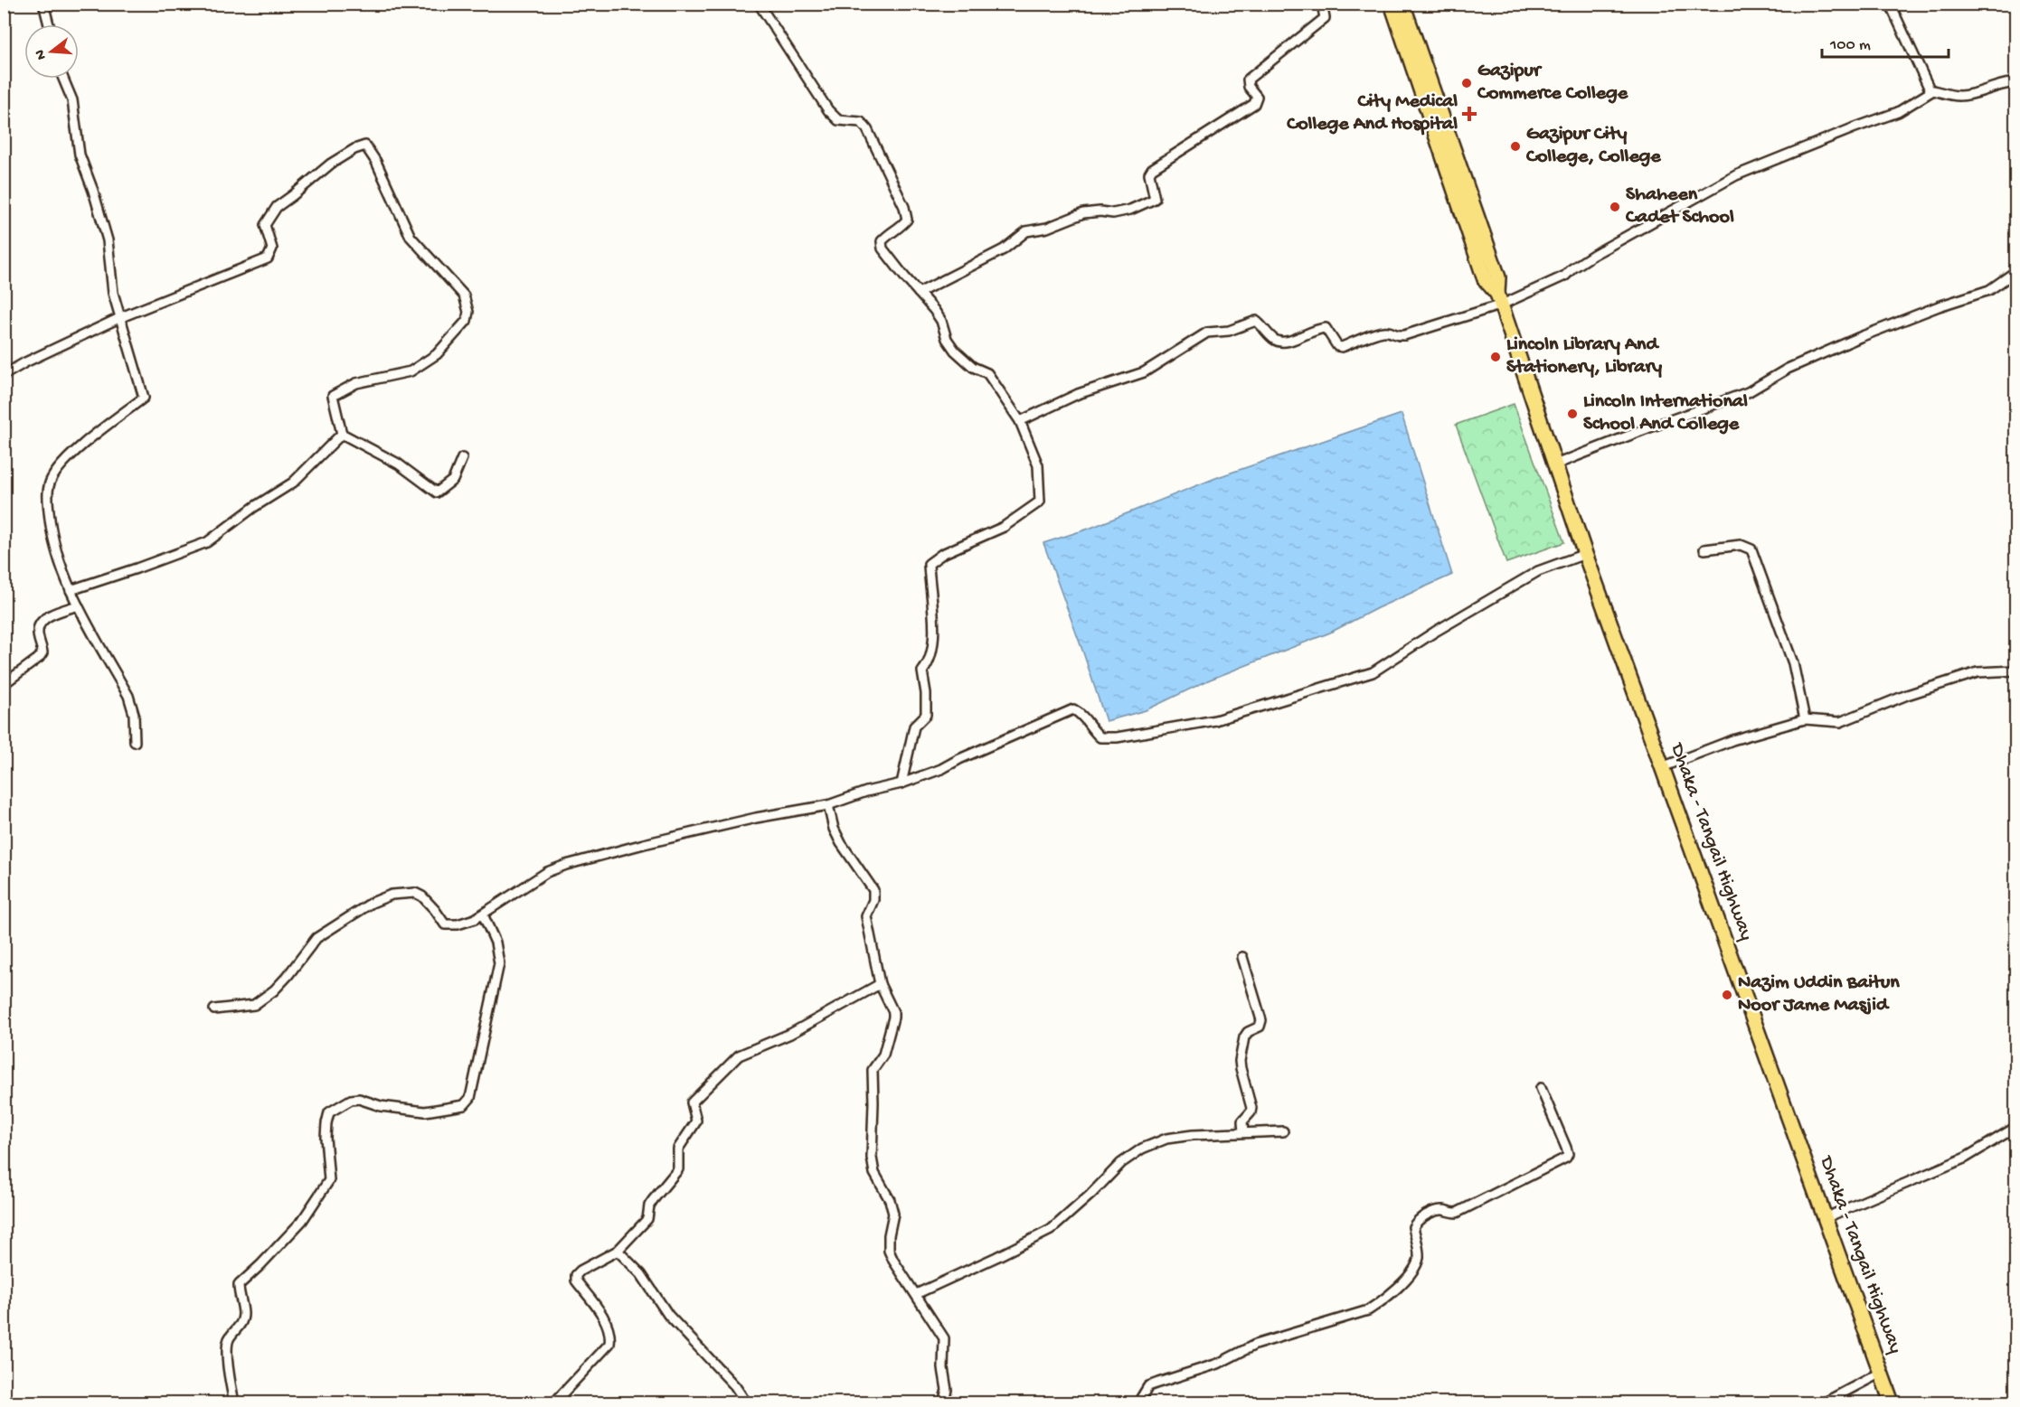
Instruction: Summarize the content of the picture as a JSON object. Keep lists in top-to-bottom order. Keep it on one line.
{"streets":{"highway":["Dhaka - Tangail Highway"]},"places":{"other":["Gazipur Commerce College","Gazipur City College, College","Shaheen Cadet School","Lincoln Library And Stationery, Library","Lincoln International School And College","Nazim Uddin Baitun Noor Jame Masjid"],"health":["City Medical College And Hospital"]},"scale_bar":"100 m","north":"left"}
